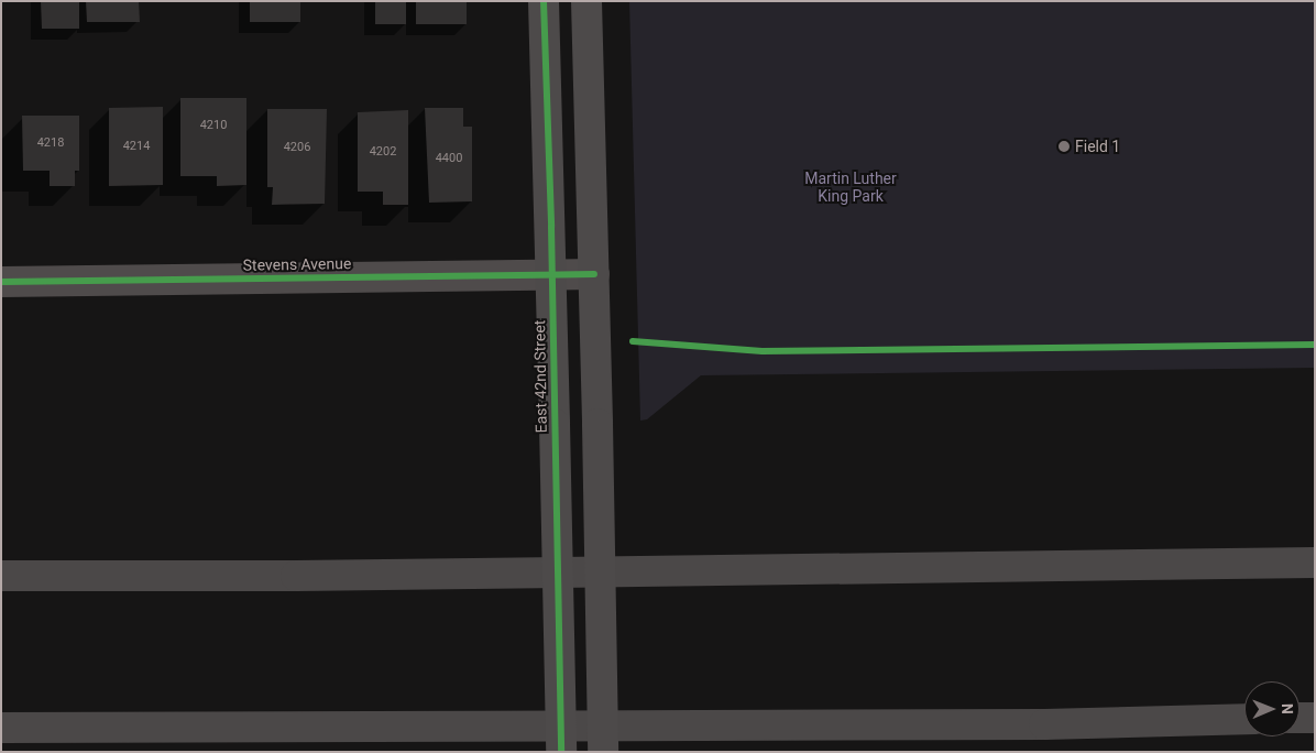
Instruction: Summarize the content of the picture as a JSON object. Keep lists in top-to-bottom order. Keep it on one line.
{"streets":{"street":["Stevens Avenue","East 42nd Street"]},"crossings":[["Stevens Avenue","East 42nd Street"]],"parks":["Martin Luther King Park"],"places":["Field 1"],"house_numbers":["4210","4218","4214","4206","4202","4400"],"north":"right"}
